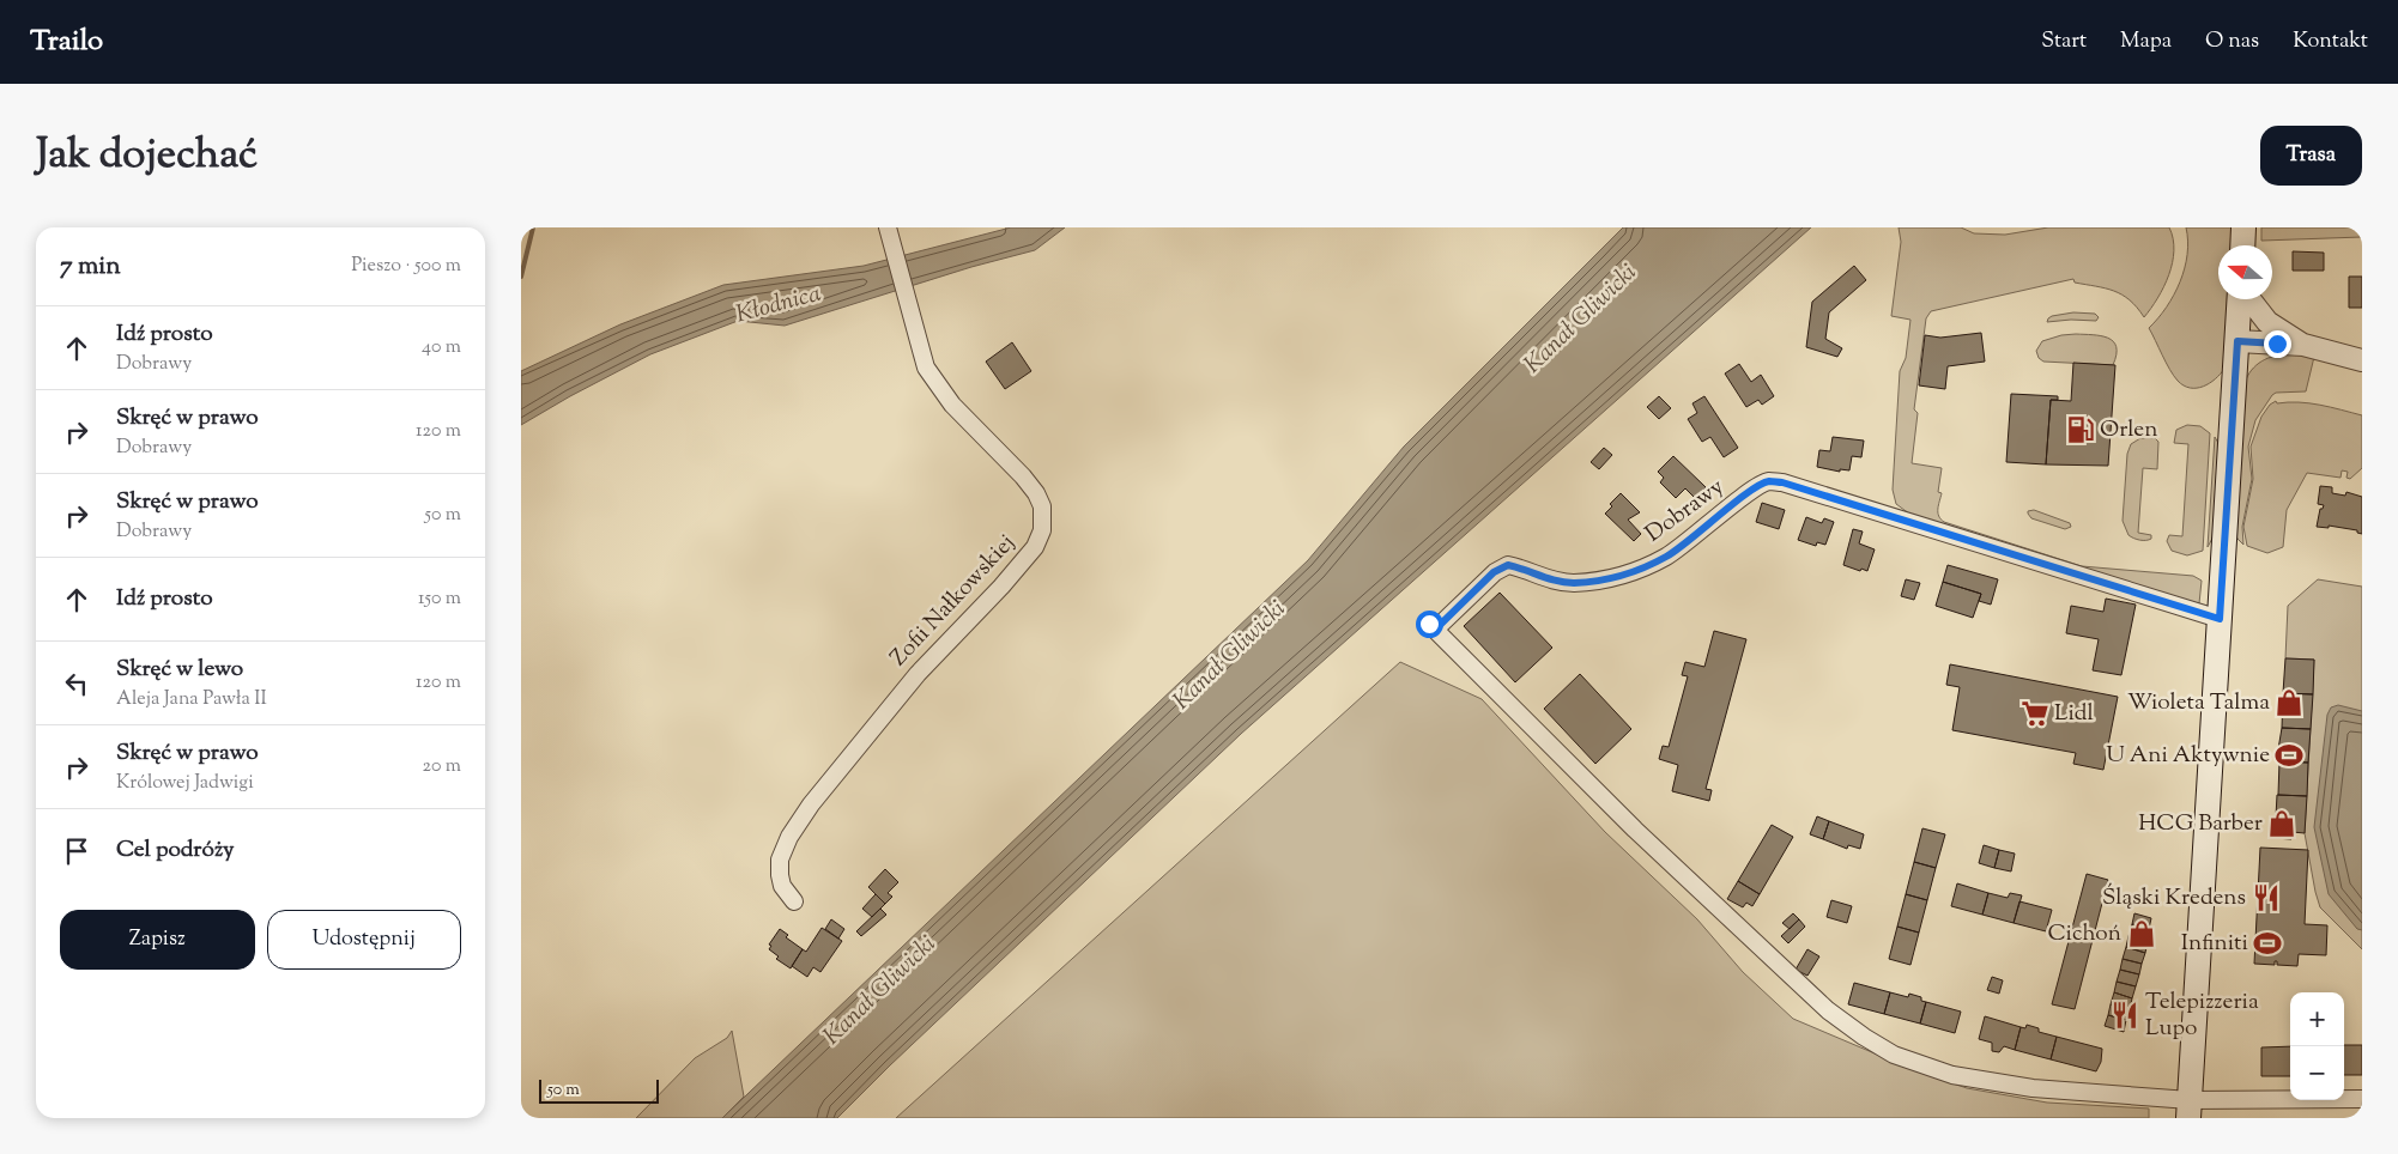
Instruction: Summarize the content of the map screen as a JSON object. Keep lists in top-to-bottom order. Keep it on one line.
{"streets":{"street":["Dobrawy","Zofii Nałkowskiej"]},"water":["Kłodnica","Kanał Gliwicki"],"places":{"fuel station":["Orlen"],"shop":["Wioleta Talma","HCG Barber","Cichoń"],"supermarket":["Lidl"],"sports":["U Ani Aktywnie","Infiniti"],"restaurant":["Śląski Kredens","Telepizzeria Lupo"]},"scale_bar":"50 m","north":"left","page":{"header":"Trailo","nav":["Start","Mapa","O nas","Kontakt"],"title":"Jak dojechać","buttons":["Trasa",["Zapisz","Udostępnij"]],"heading":["7 min","Pieszo · 500 m"],"list":[["Idź prosto","Dobrawy","40 m"],["Skręć w prawo","Dobrawy","120 m"],["Skręć w prawo","Dobrawy","50 m"],["Idź prosto","150 m"],["Skręć w lewo","Aleja Jana Pawła II","120 m"],["Skręć w prawo","Królowej Jadwigi","20 m"],"Cel podróży"],"map_buttons":["+","−"],"scale":"50 m"}}
